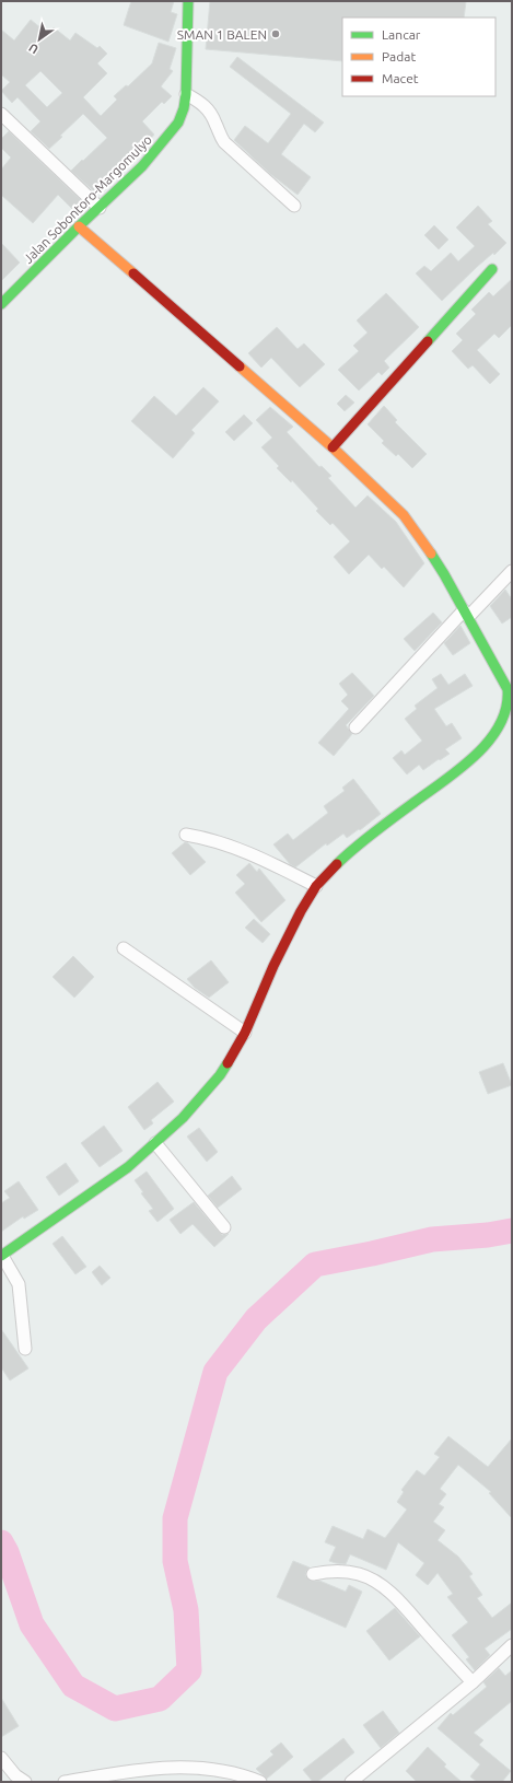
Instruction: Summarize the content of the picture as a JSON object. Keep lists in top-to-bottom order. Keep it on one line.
{"streets":{"street":["Jalan Sobontoro-Margomulyo"]},"places":["SMAN 1 BALEN"],"legend":["Lancar","Padat","Macet"],"north":"bottom left"}
